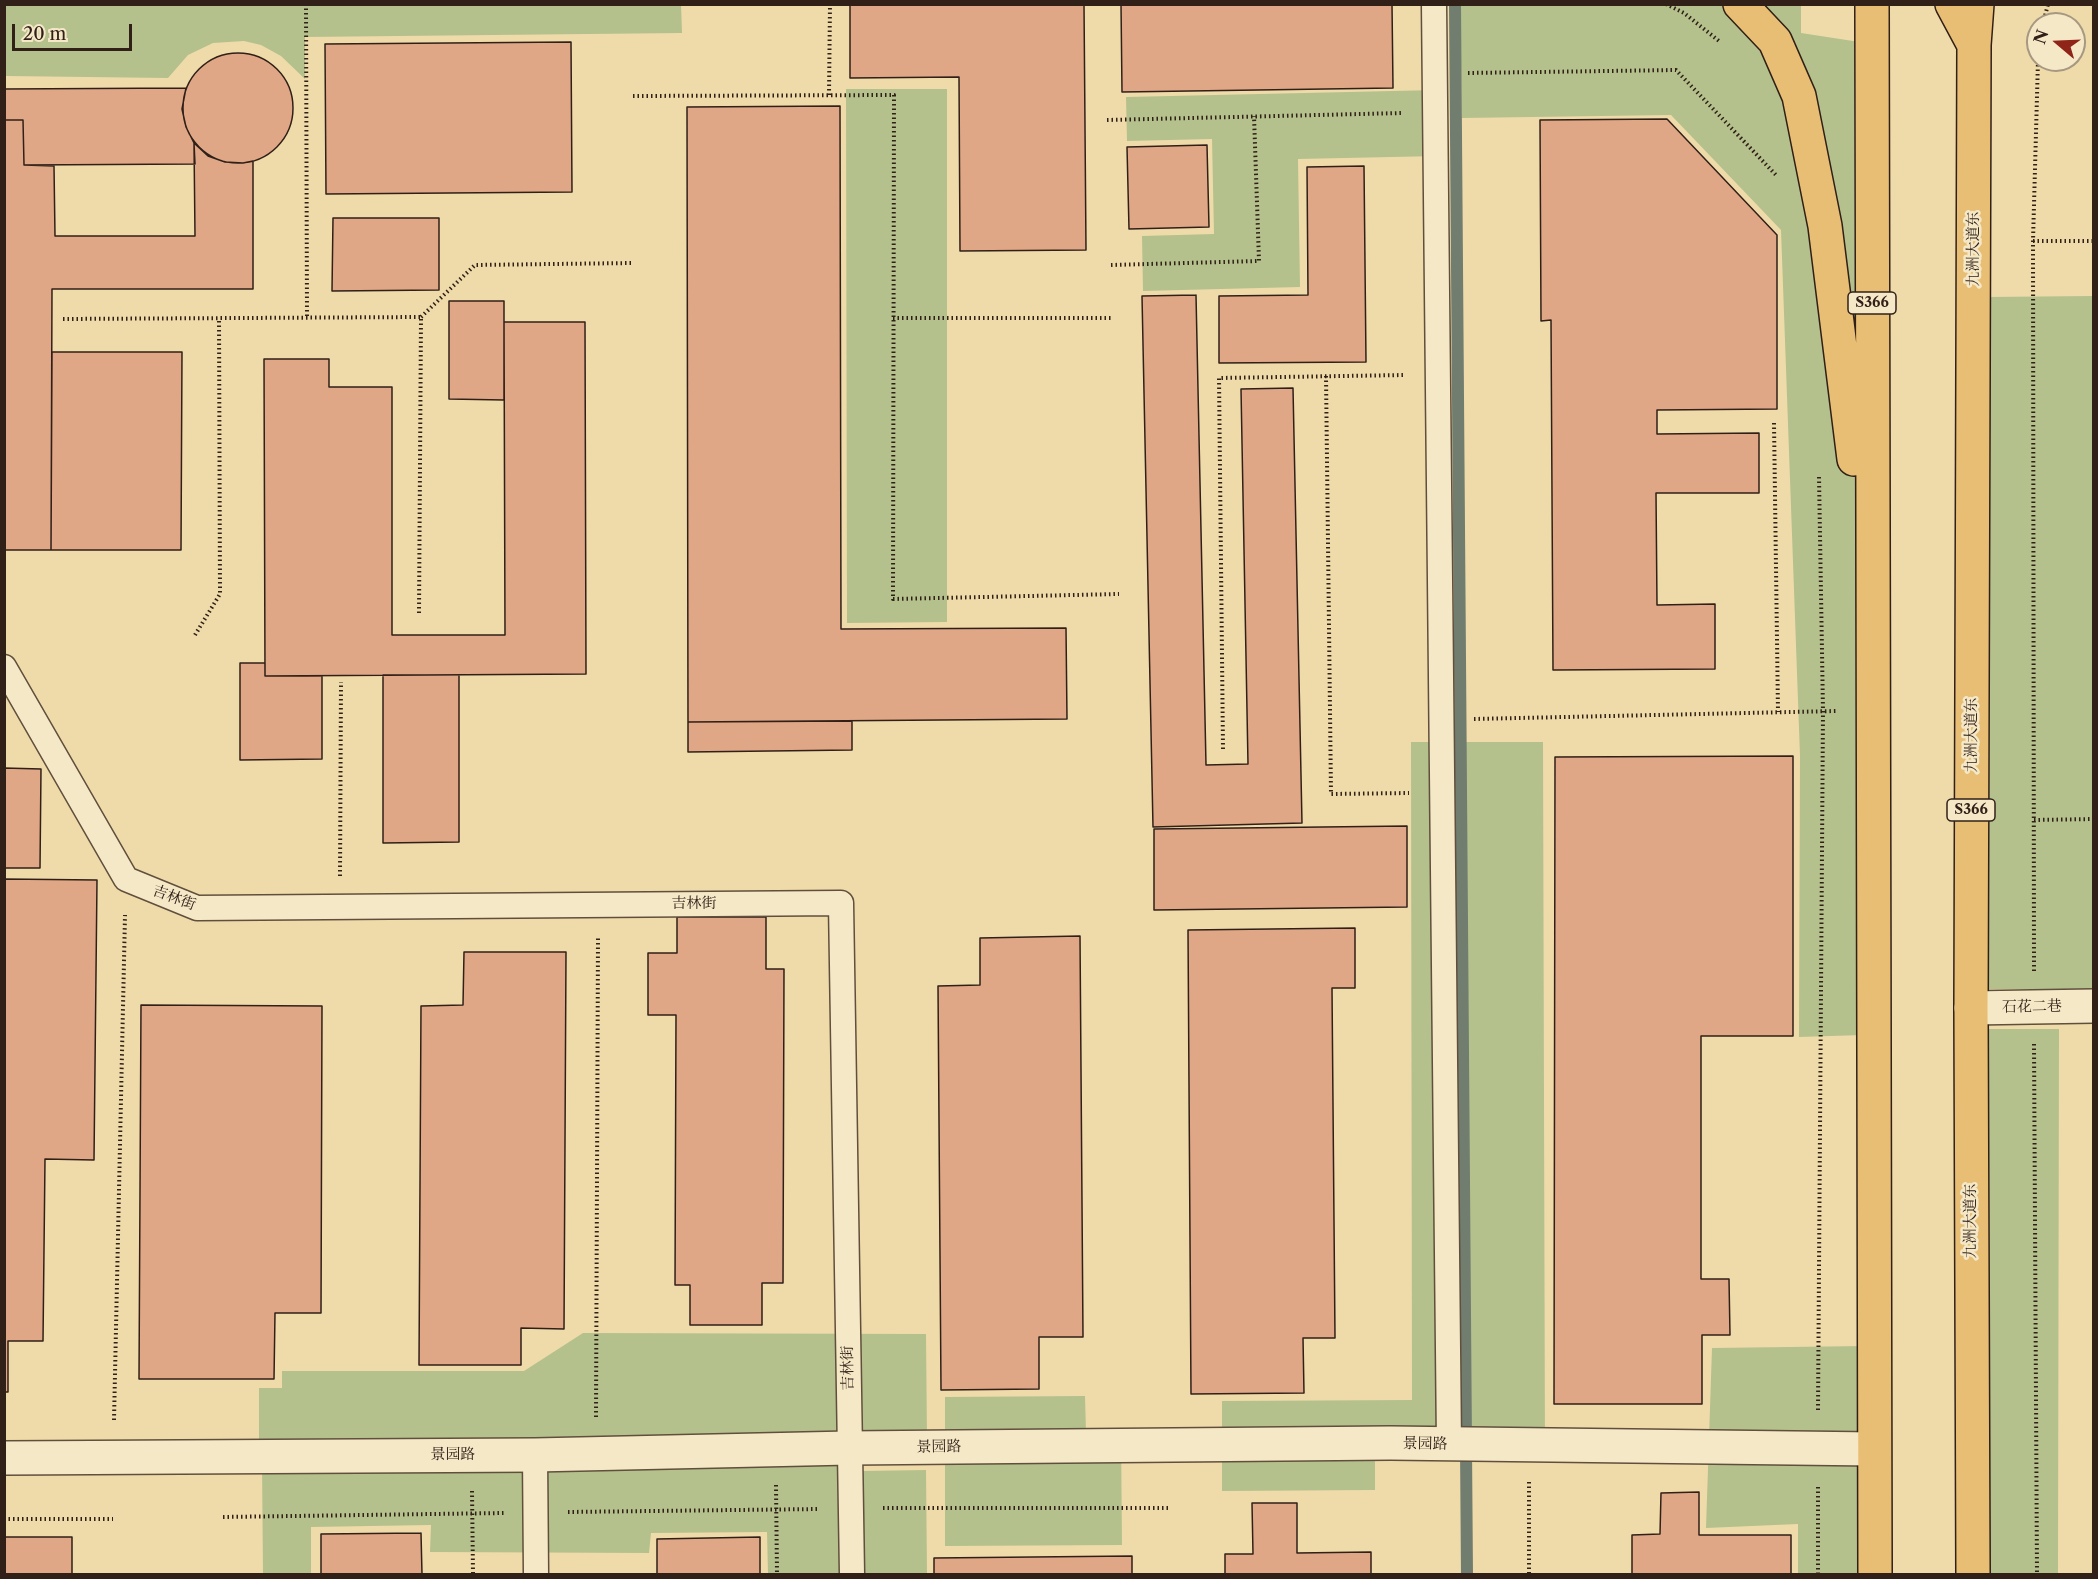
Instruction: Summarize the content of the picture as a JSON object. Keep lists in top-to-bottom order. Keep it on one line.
{"streets":{"main road":["九洲大道东","S366"],"street":["石花二巷","景园路"],"lane":["吉林街"]},"crossings":[["九洲大道东","石花二巷"],["S366","景园路"],["吉林街","景园路"]],"scale_bar":"20 m","north":"left"}
